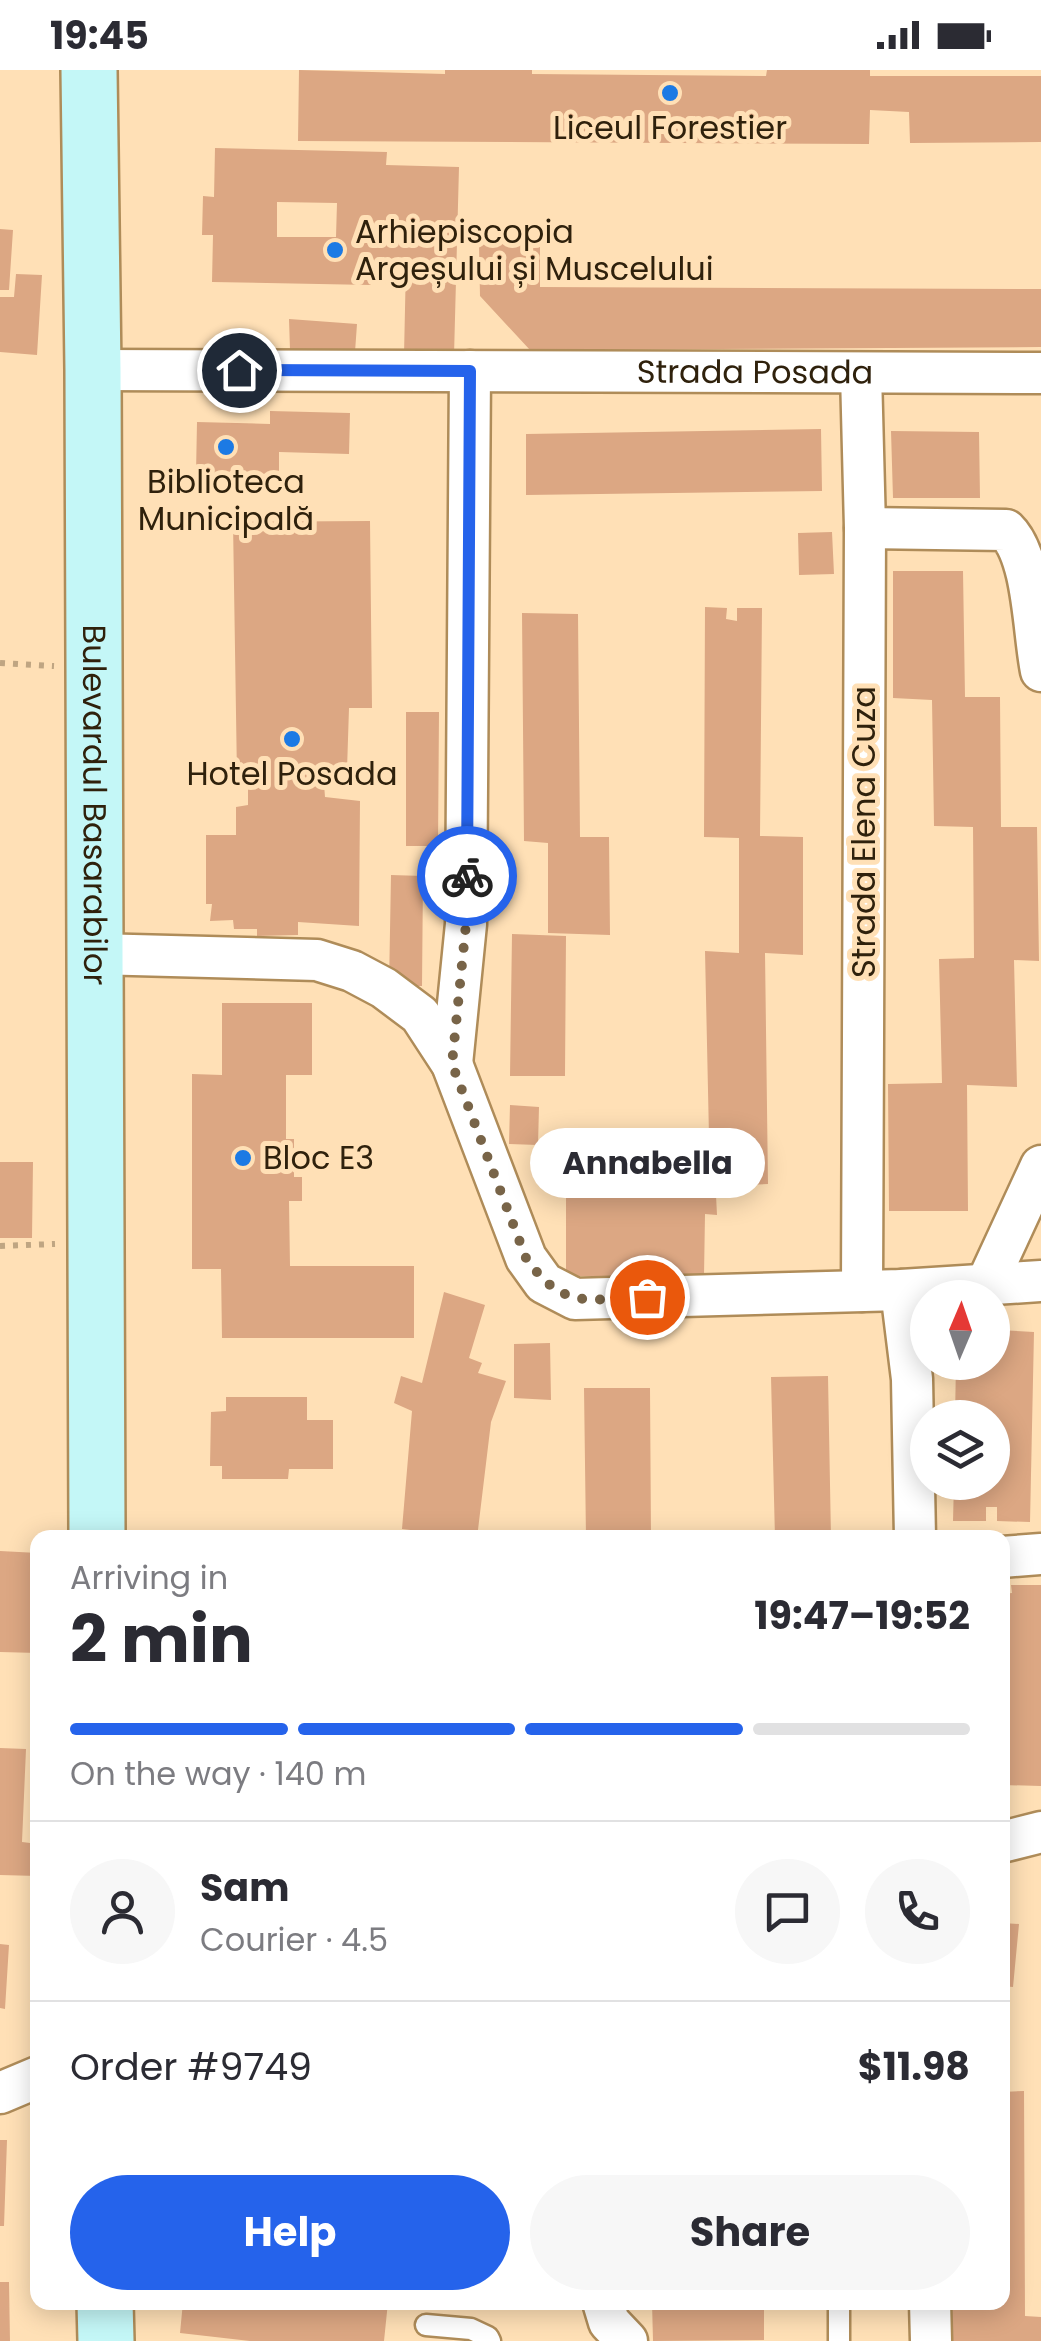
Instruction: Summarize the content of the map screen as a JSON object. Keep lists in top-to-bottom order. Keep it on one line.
{"streets":{"main road":["Bulevardul Basarabilor"],"street":["Strada Posada","Strada Elena Cuza"]},"crossings":[["Strada Posada","Bulevardul Basarabilor"],["Strada Posada","Strada Elena Cuza"]],"places":["Liceul Forestier","Arhiepiscopia Argeșului și Muscelului","Biblioteca Municipală","Hotel Posada","Bloc E3","Annabella"],"north":"top","page":{"status":"19:45","bubble":"Annabella","heading":["2 min","Arriving in","19:47–19:52"],"panel":["Sam","Courier · 4.5","Order #9749","$11.98"],"bar":"On the way · 140 m","buttons":["Help","Share"]}}
